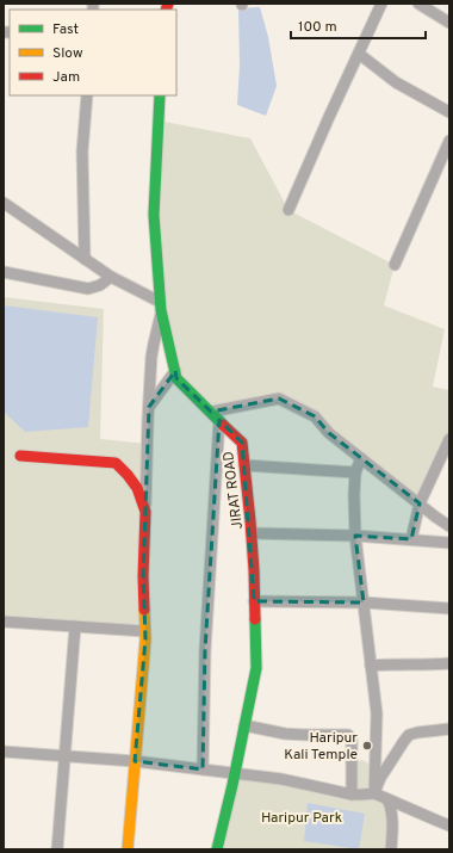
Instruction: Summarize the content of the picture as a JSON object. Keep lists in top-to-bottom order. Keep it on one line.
{"streets":{"main road":["JIRAT ROAD"]},"parks":["Haripur Park"],"places":["Haripur Kali Temple"],"legend":["Fast","Slow","Jam"],"scale_bar":"100 m"}
